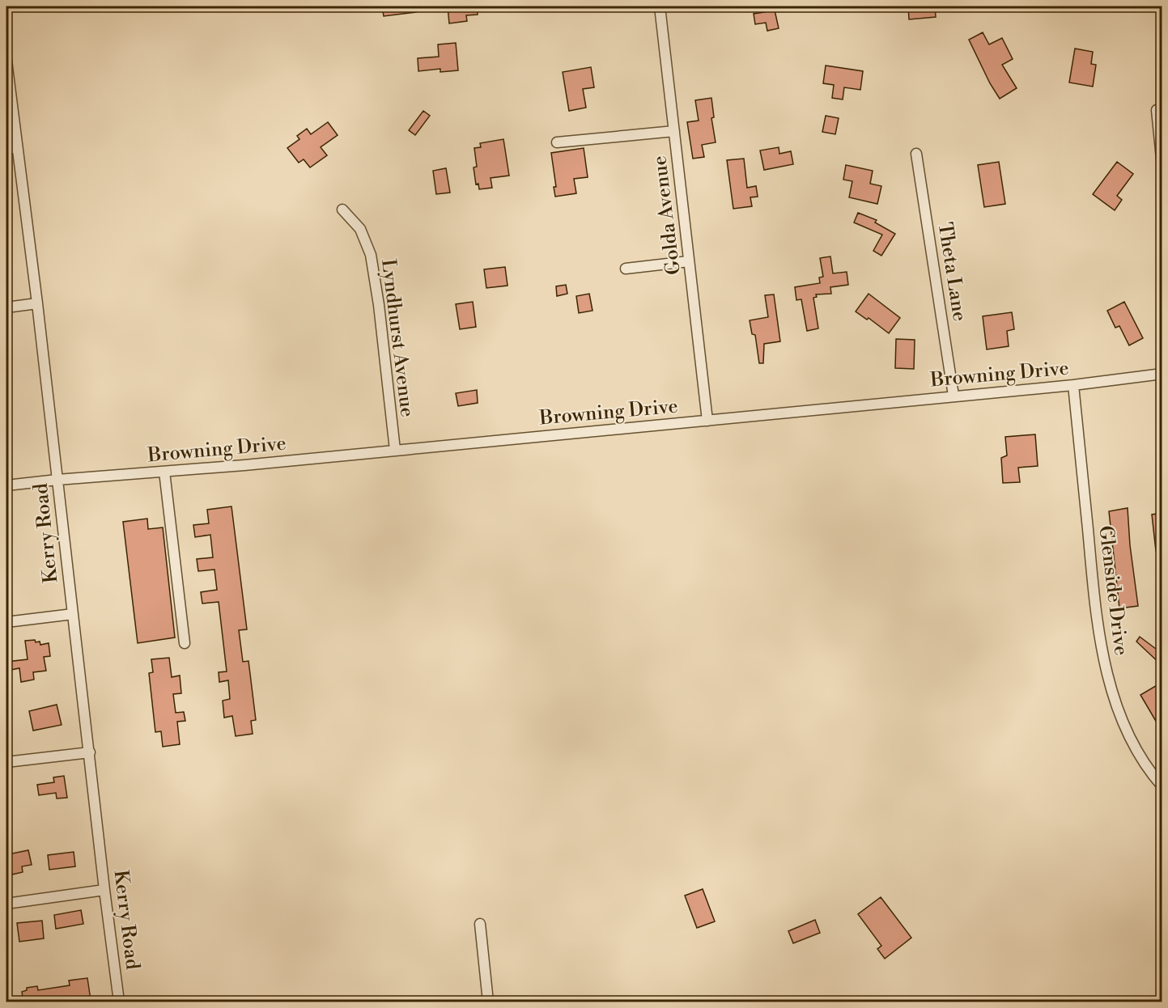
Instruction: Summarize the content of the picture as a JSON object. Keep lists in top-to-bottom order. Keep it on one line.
{"streets":{"street":["Golda Avenue","Theta Lane","Lyndhurst Avenue","Browning Drive","Kerry Road","Glenside Drive"]},"crossings":[["Golda Avenue","Browning Drive"],["Theta Lane","Browning Drive"],["Lyndhurst Avenue","Browning Drive"],["Browning Drive","Kerry Road"],["Browning Drive","Glenside Drive"]]}
